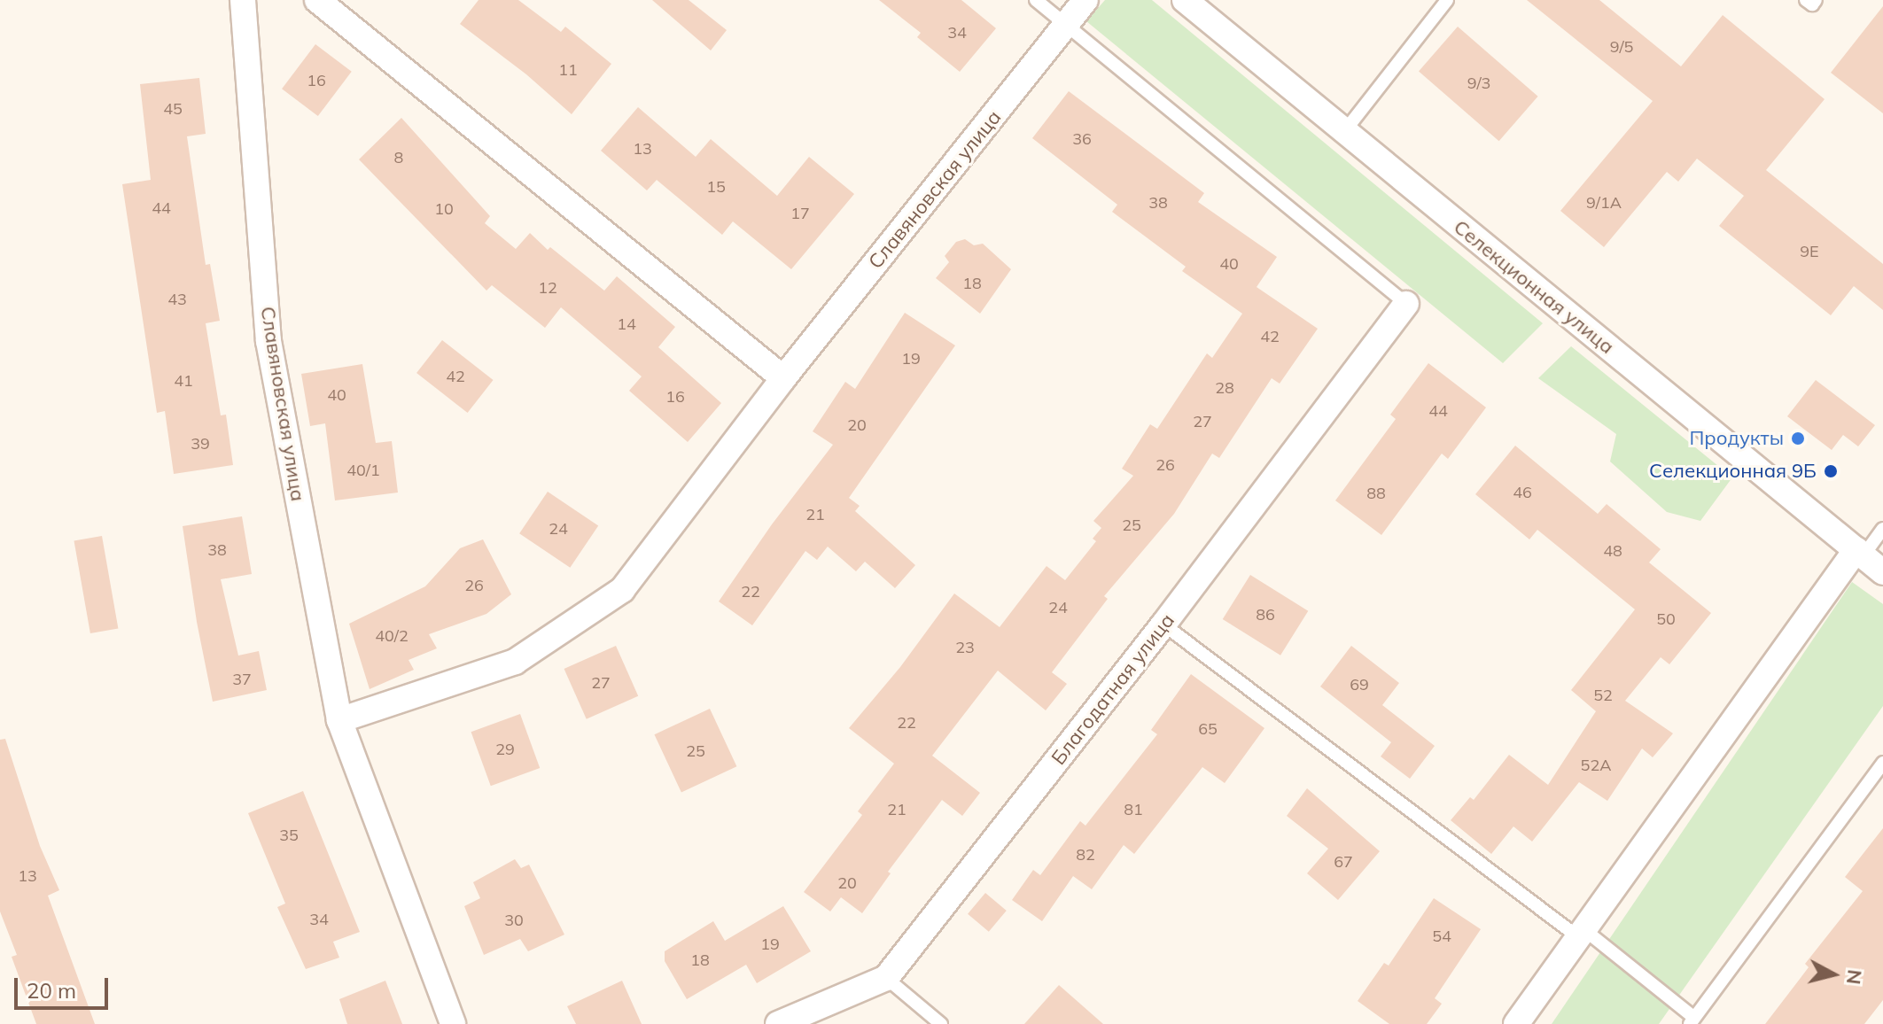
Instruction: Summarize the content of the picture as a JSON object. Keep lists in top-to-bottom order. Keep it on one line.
{"streets":{"street":["Славяновская улица","Селекционная улица","Благодатная улица"]},"places":["Продукты","Селекционная 9Б"],"house_numbers":["34","9/5","11","16","9/3","45","36","13","8","15","38","9/1А","44","10","17","9Е","40","18","12","43","14","42","19","42","41","28","40","16","44","27","20","39","26","40/1","46","88","21","25","24","38","48","26","22","24","86","50","40/2","23","37","27","69","52","22","65","29","25","52А","21","81","35","82","67","13","20","34","30","54","19","18"],"scale_bar":"20 m","north":"right"}
